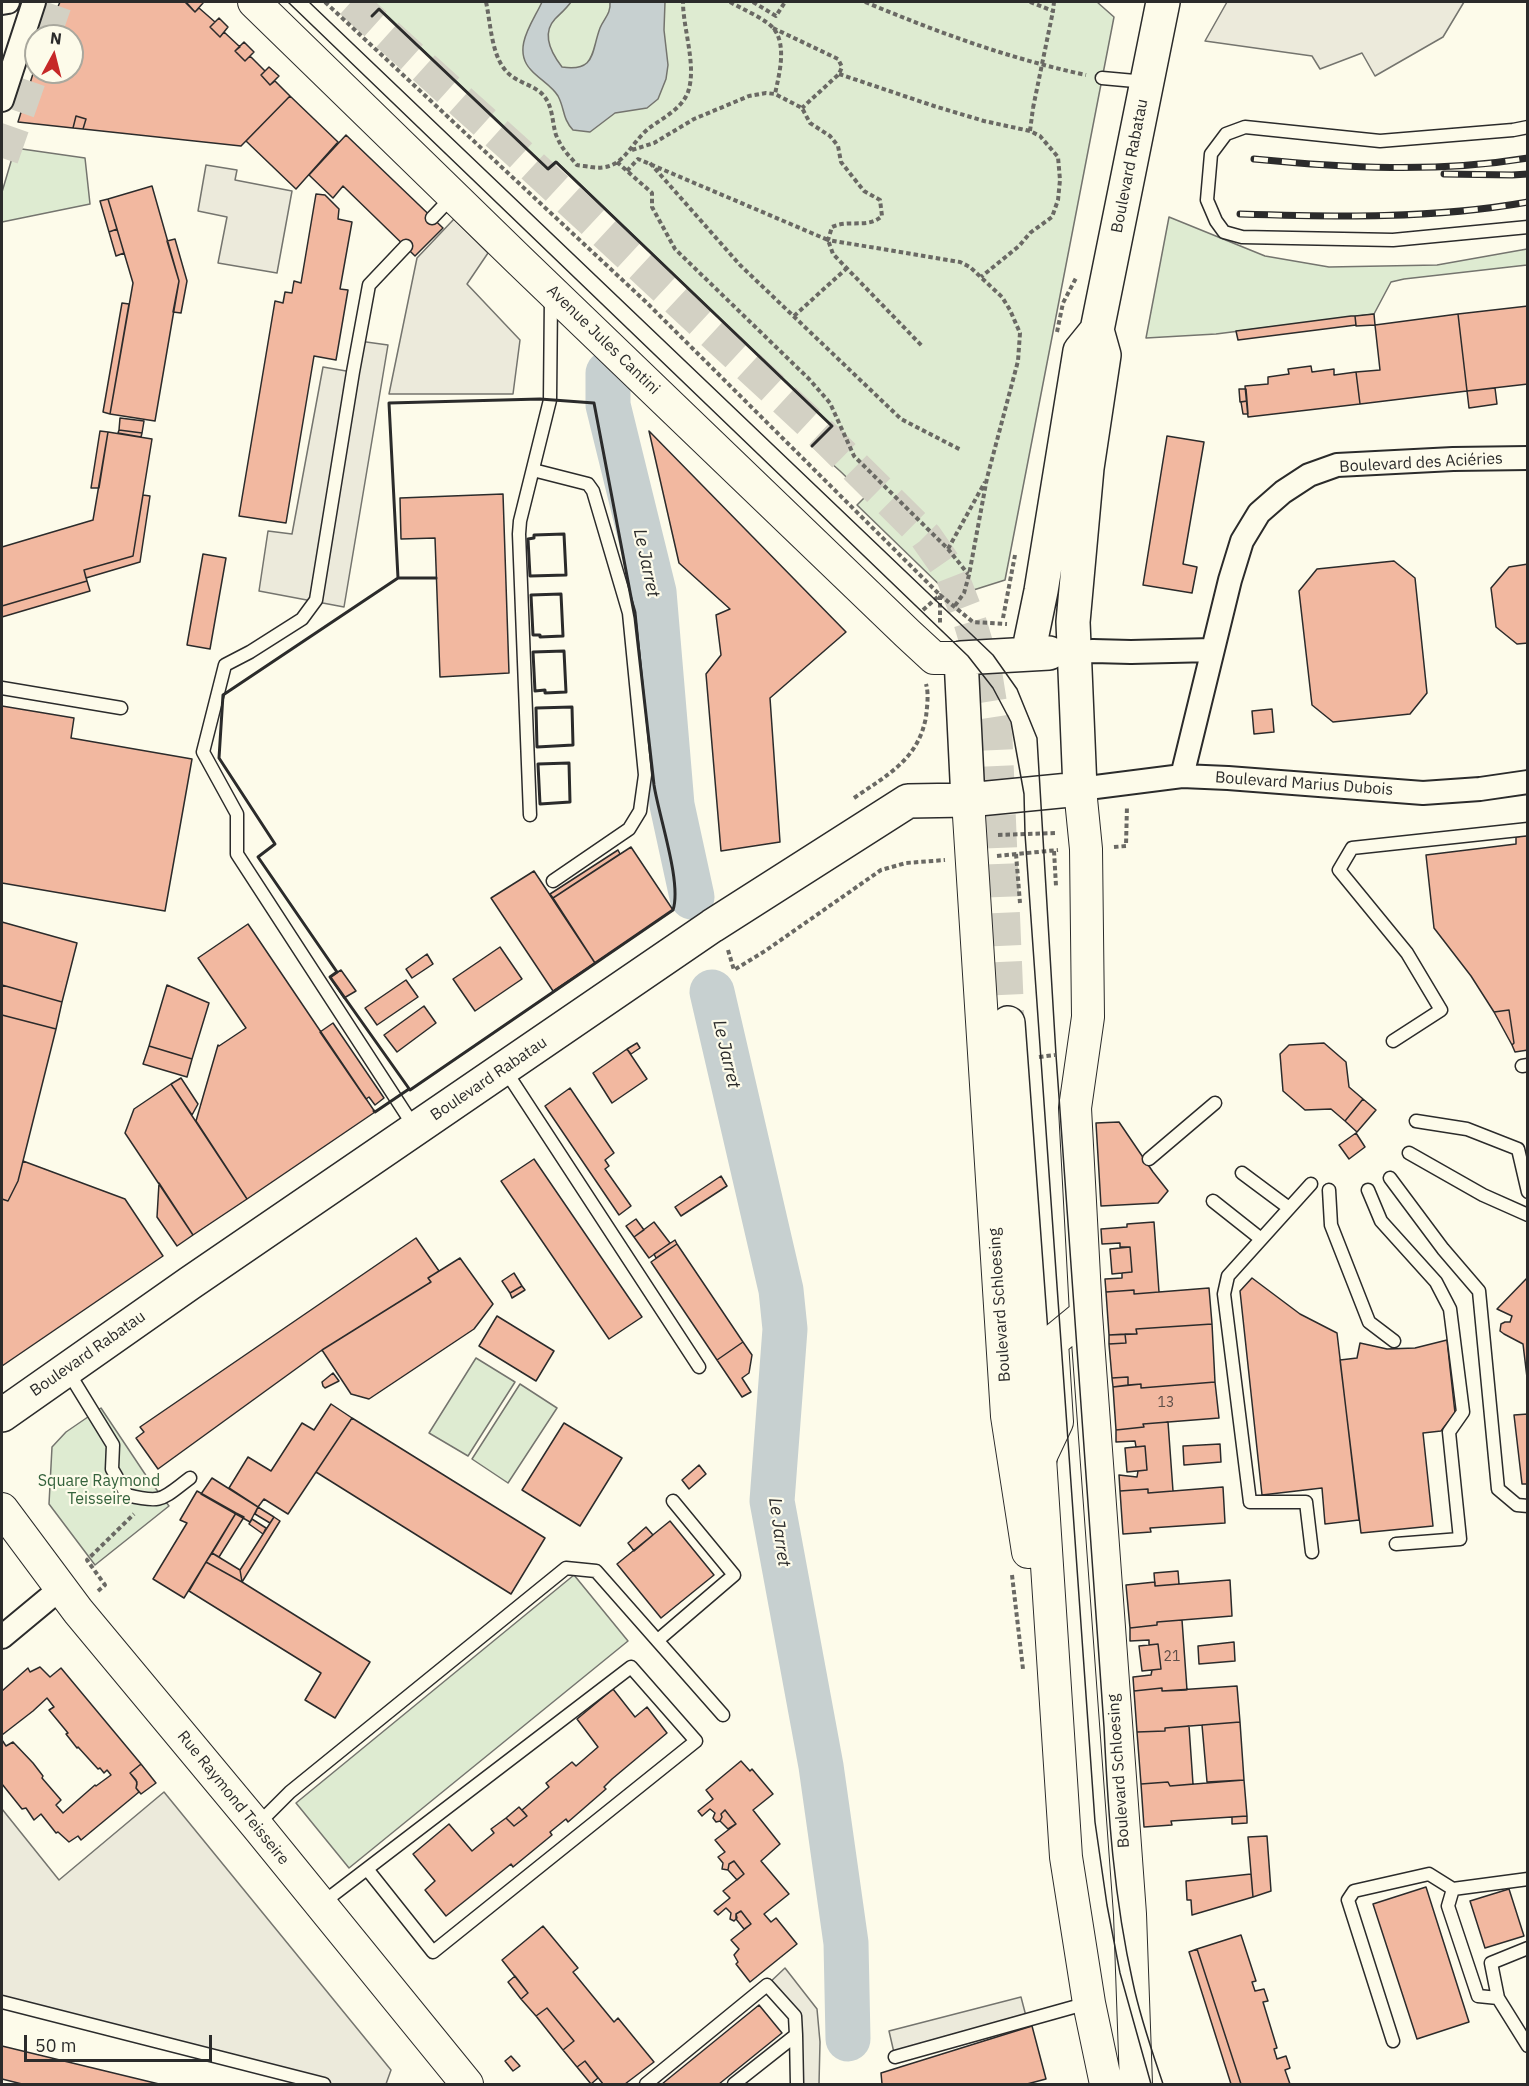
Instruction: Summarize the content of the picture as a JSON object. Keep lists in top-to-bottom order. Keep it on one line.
{"streets":{"main road":["Boulevard Rabatau","Avenue Jules Cantini","Boulevard Schloesing","Rue Raymond Teisseire"],"street":["Boulevard des Aciéries","Boulevard Marius Dubois"]},"crossings":[["Boulevard Rabatau","Boulevard Marius Dubois"],["Boulevard Rabatau","Boulevard Schloesing"],["Boulevard des Aciéries","Boulevard Marius Dubois"],["Boulevard Marius Dubois","Boulevard Schloesing"]],"water":["Le Jarret"],"parks":["Square Raymond Teisseire"],"house_numbers":["13","21"],"scale_bar":"50 m","north":"top"}
